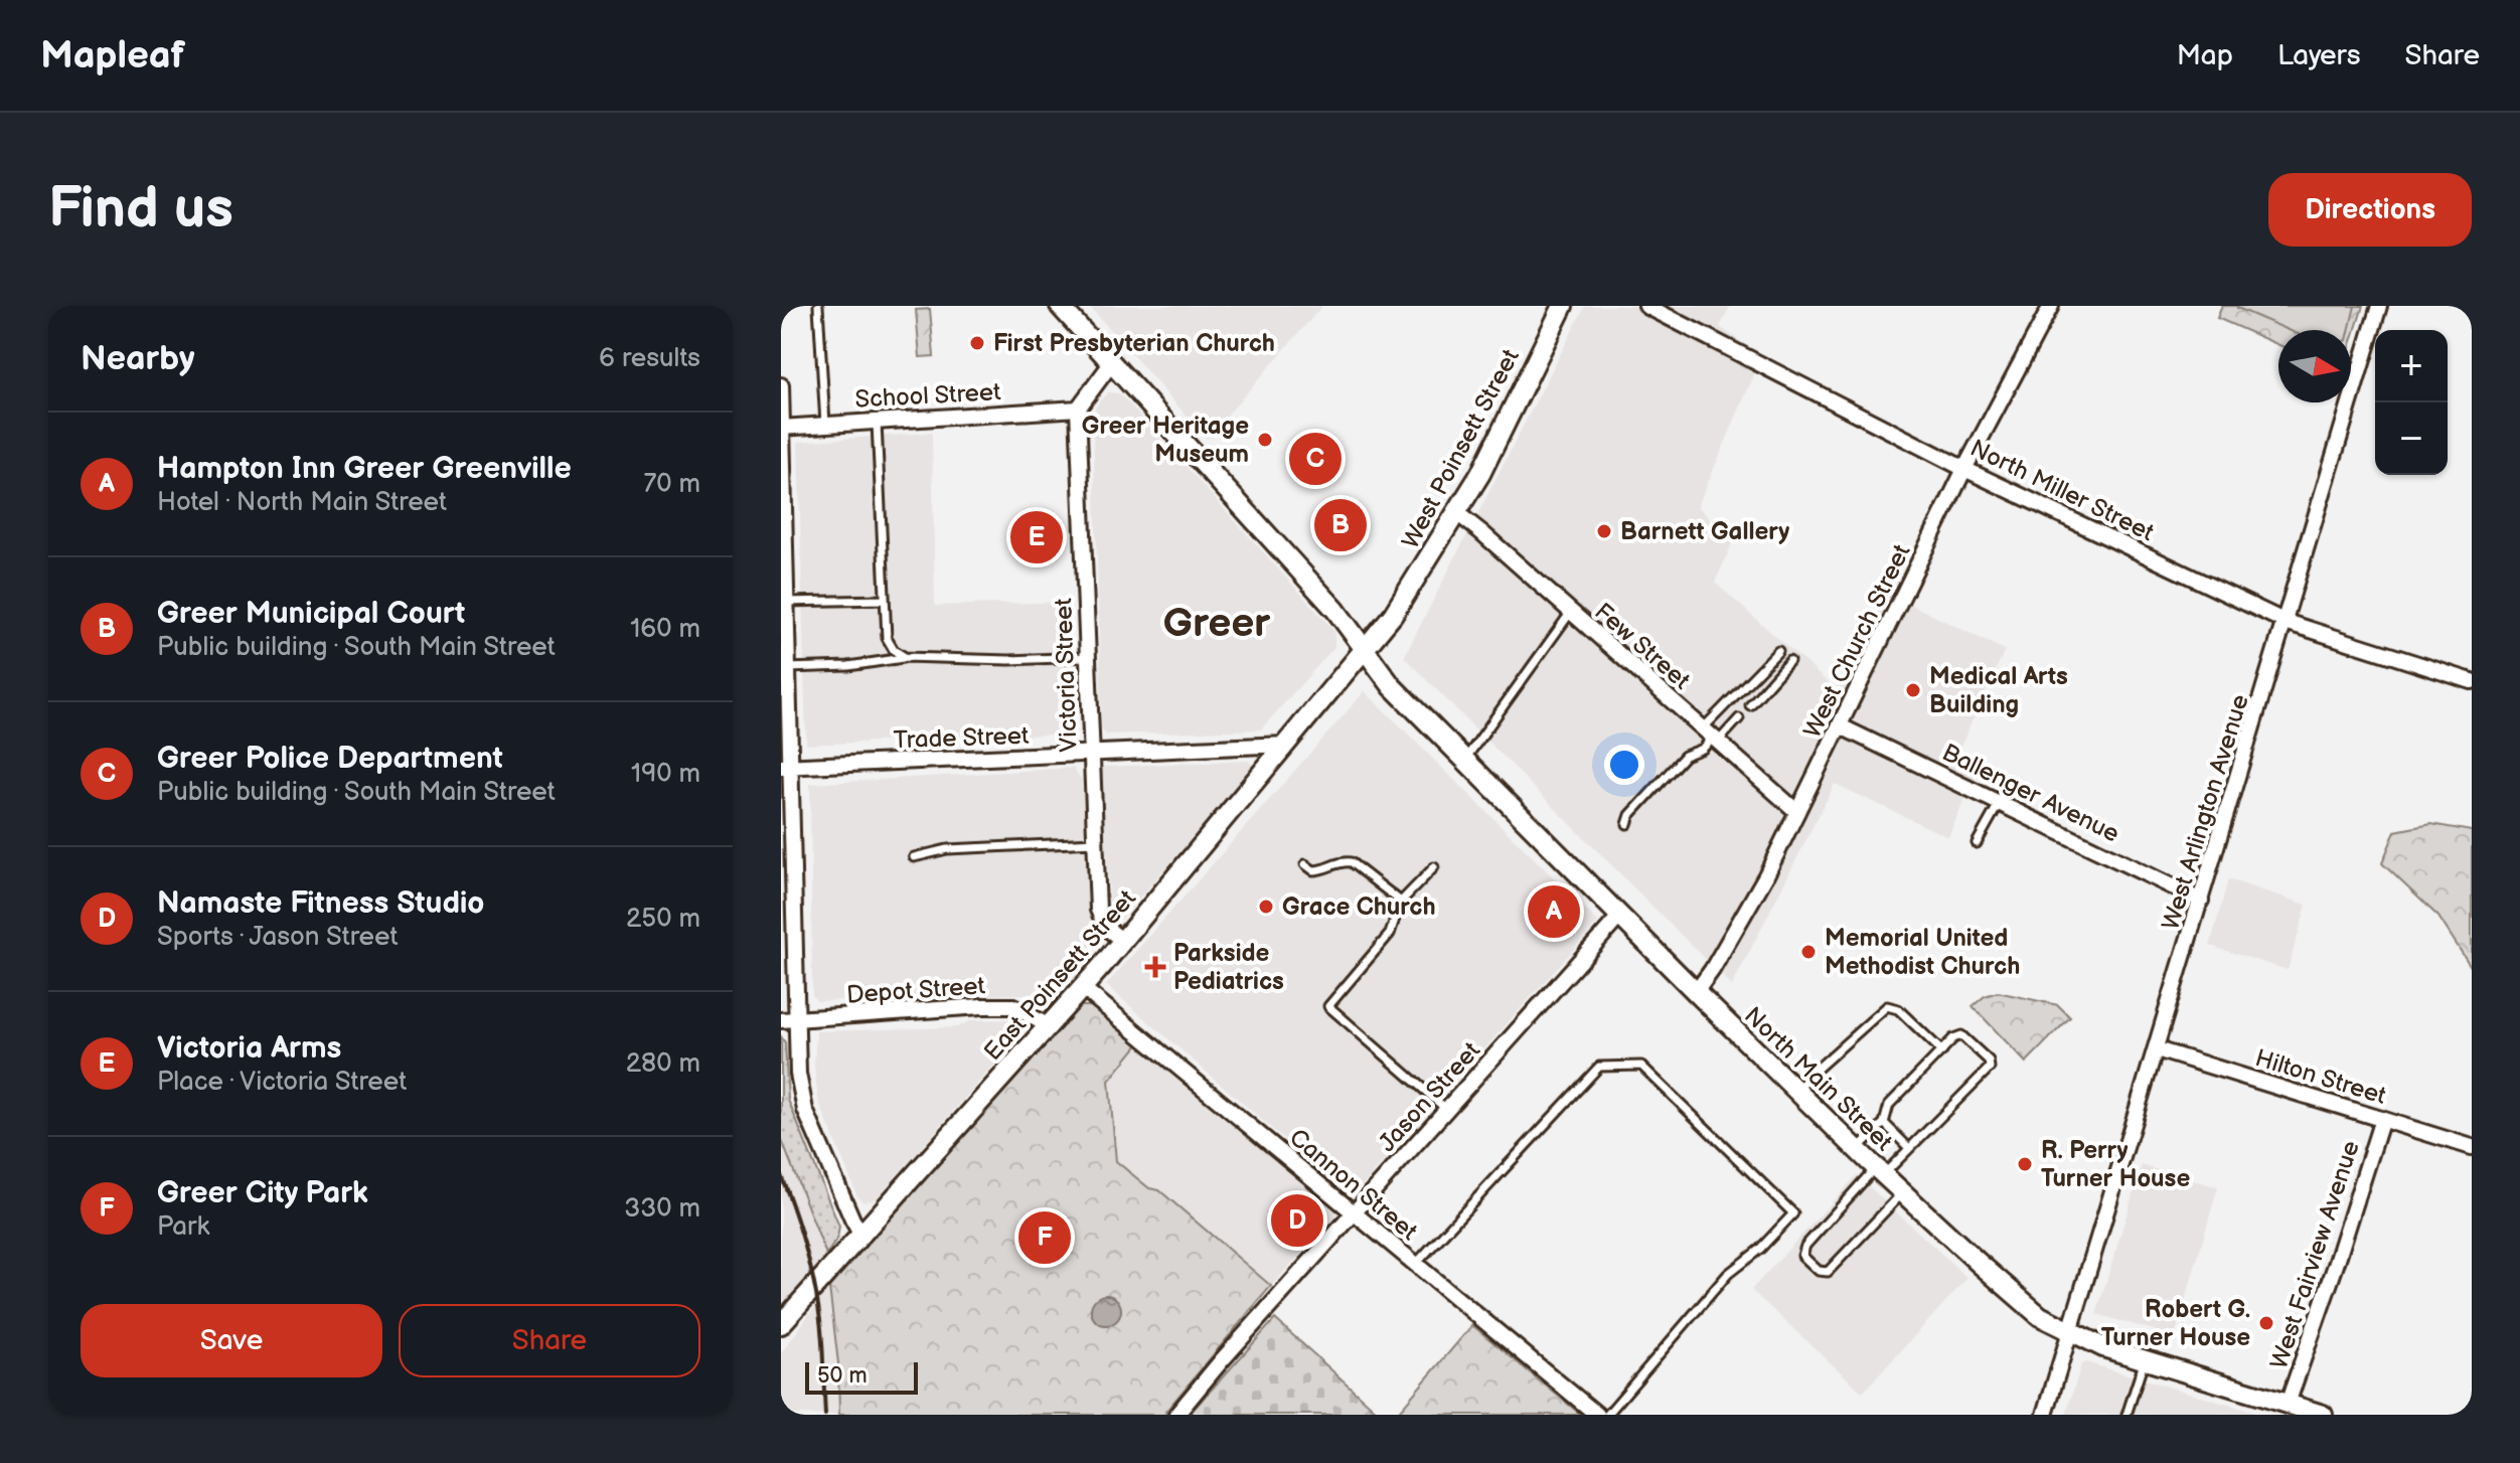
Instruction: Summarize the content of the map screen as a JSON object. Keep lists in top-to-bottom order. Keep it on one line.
{"streets":{"main road":["West Poinsett Street","East Poinsett Street","North Main Street"],"street":["School Street","North Miller Street","West Church Street","Few Street","Victoria Street","Trade Street","Ballenger Avenue","West Arlington Avenue","Depot Street","Hilton Street","Jason Street","Cannon Street","West Fairview Avenue"]},"crossings":[["School Street","Victoria Street"],["West Poinsett Street","Few Street"],["West Poinsett Street","East Poinsett Street"],["West Poinsett Street","North Main Street"],["North Miller Street","West Church Street"],["North Miller Street","West Arlington Avenue"],["West Church Street","Few Street"],["West Church Street","Ballenger Avenue"],["West Church Street","North Main Street"],["Victoria Street","Trade Street"],["Victoria Street","East Poinsett Street"],["Trade Street","East Poinsett Street"],["Ballenger Avenue","West Arlington Avenue"],["West Arlington Avenue","Hilton Street"],["West Arlington Avenue","North Main Street"],["East Poinsett Street","Depot Street"],["East Poinsett Street","North Main Street"],["East Poinsett Street","Cannon Street"],["Hilton Street","West Fairview Avenue"],["North Main Street","Jason Street"],["North Main Street","West Fairview Avenue"],["Jason Street","Cannon Street"]],"districts":["Greer"],"places":{"other":["First Presbyterian Church","Greer Heritage Museum","Barnett Gallery","Medical Arts Building","Grace Church","Memorial United Methodist Church","R. Perry Turner House","Robert G. Turner House"],"health":["Parkside Pediatrics"]},"scale_bar":"50 m","north":"right","page":{"header":"Mapleaf","nav":["Map","Layers","Share"],"buttons":["Directions",["Save","Share"]],"title":"Find us","heading":["Nearby","6 results"],"map_buttons":["+","−"],"list":[{"mark":"A","name":"Hampton Inn Greer Greenville","note":"Hotel · North Main Street","value":"70 m"},{"mark":"B","name":"Greer Municipal Court","note":"Public building · South Main Street","value":"160 m"},{"mark":"C","name":"Greer Police Department","note":"Public building · South Main Street","value":"190 m"},{"mark":"D","name":"Namaste Fitness Studio","note":"Sports · Jason Street","value":"250 m"},{"mark":"E","name":"Victoria Arms","note":"Place · Victoria Street","value":"280 m"},{"mark":"F","name":"Greer City Park","note":"Park","value":"330 m"}],"pins":["C","B","E","A","D","F"],"scale":"50 m"}}
